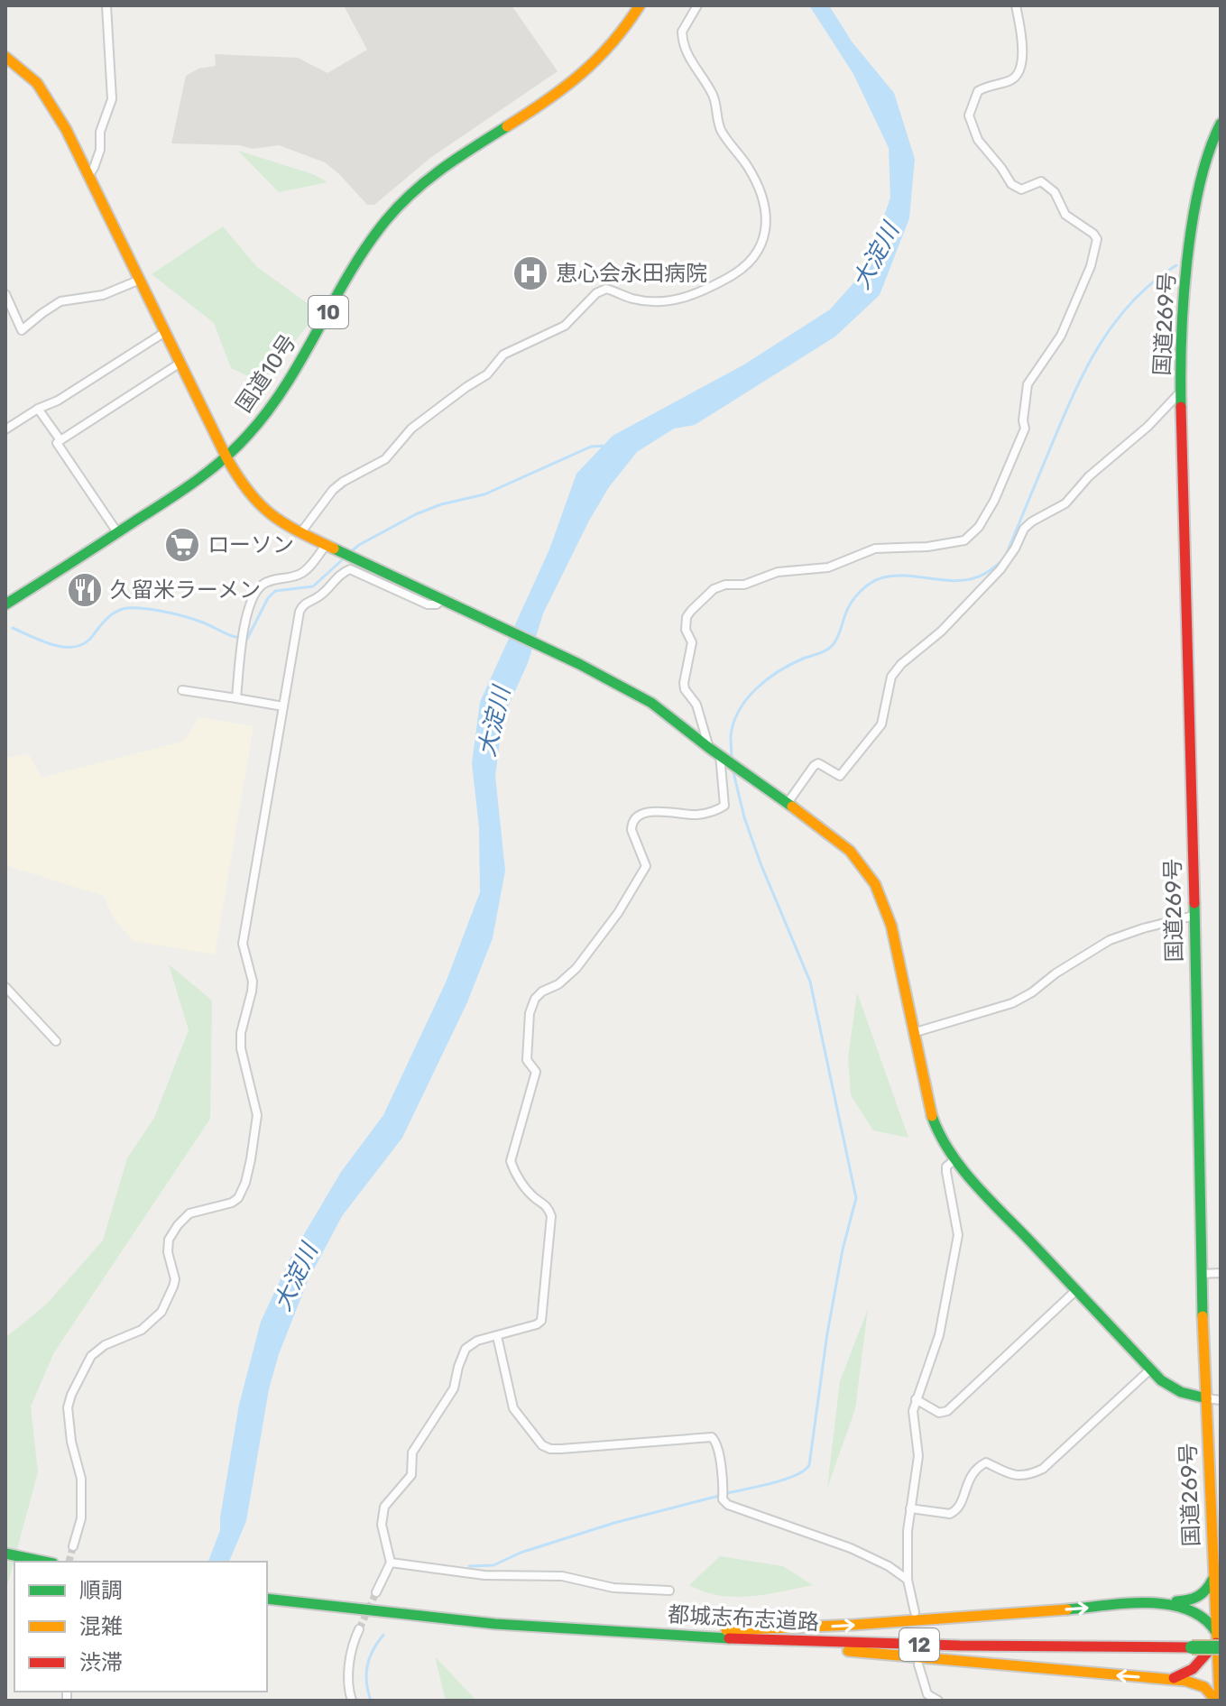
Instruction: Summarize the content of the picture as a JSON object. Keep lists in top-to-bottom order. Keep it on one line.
{"streets":{"main road":["10","国道269号","国道10号","都城志布志道路","12"]},"crossings":[["国道269号","都城志布志道路"]],"water":["大淀川"],"places":{"hospital":["恵心会永田病院"],"supermarket":["ローソン"],"restaurant":["久留米ラーメン"]},"legend":["順調","混雑","渋滞"]}
